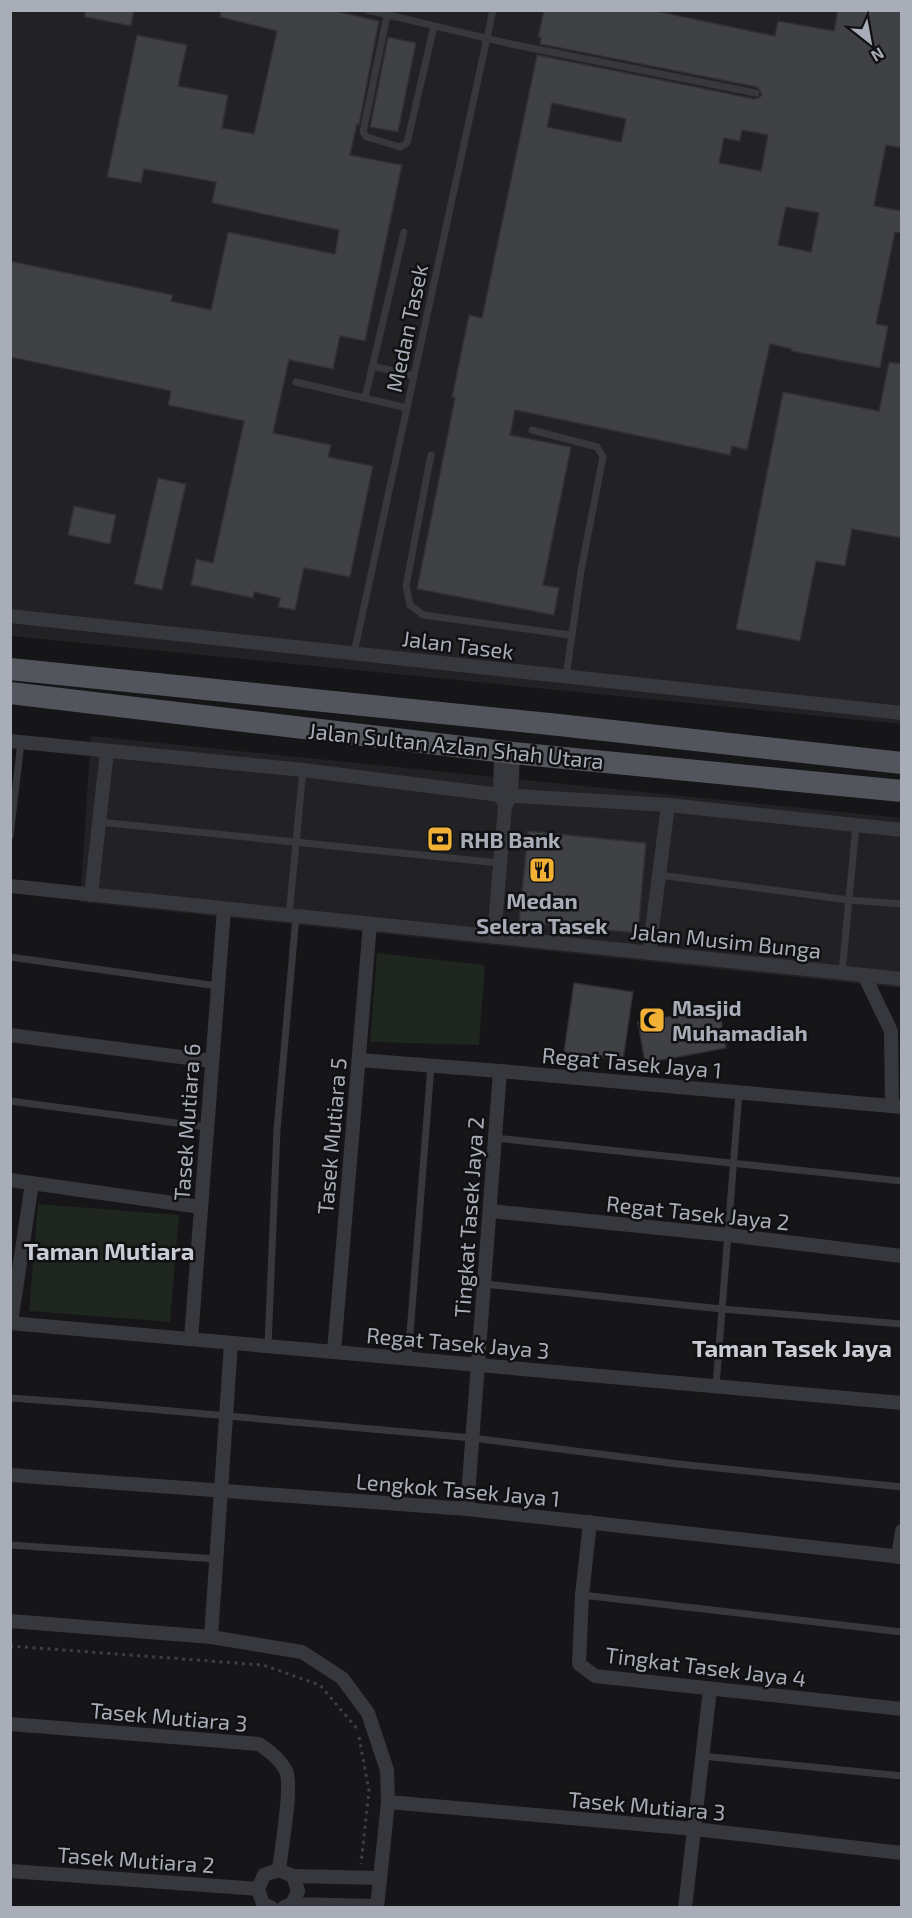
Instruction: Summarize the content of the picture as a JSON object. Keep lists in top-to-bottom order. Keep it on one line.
{"streets":{"main road":["Jalan Sultan Azlan Shah Utara"],"street":["Jalan Tasek","Jalan Musim Bunga","Regat Tasek Jaya 1","Tasek Mutiara 6","Tasek Mutiara 5","Regat Tasek Jaya 2","Tingkat Tasek Jaya 2","Regat Tasek Jaya 3","Lengkok Tasek Jaya 1","Tingkat Tasek Jaya 4","Tasek Mutiara 3","Tasek Mutiara 2"],"lane":["Medan Tasek"]},"crossings":[["Medan Tasek","Jalan Tasek"],["Jalan Musim Bunga","Tasek Mutiara 6"],["Jalan Musim Bunga","Tasek Mutiara 5"],["Regat Tasek Jaya 1","Tasek Mutiara 5"],["Regat Tasek Jaya 1","Tingkat Tasek Jaya 2"],["Tasek Mutiara 6","Regat Tasek Jaya 3"],["Tasek Mutiara 5","Regat Tasek Jaya 3"],["Regat Tasek Jaya 2","Tingkat Tasek Jaya 2"],["Tingkat Tasek Jaya 2","Regat Tasek Jaya 3"],["Tingkat Tasek Jaya 2","Lengkok Tasek Jaya 1"],["Lengkok Tasek Jaya 1","Tingkat Tasek Jaya 4"]],"districts":["Taman Mutiara","Taman Tasek Jaya"],"places":{"bank":["RHB Bank"],"restaurant":["Medan Selera Tasek"],"mosque":["Masjid Muhamadiah"]},"north":"bottom right"}
